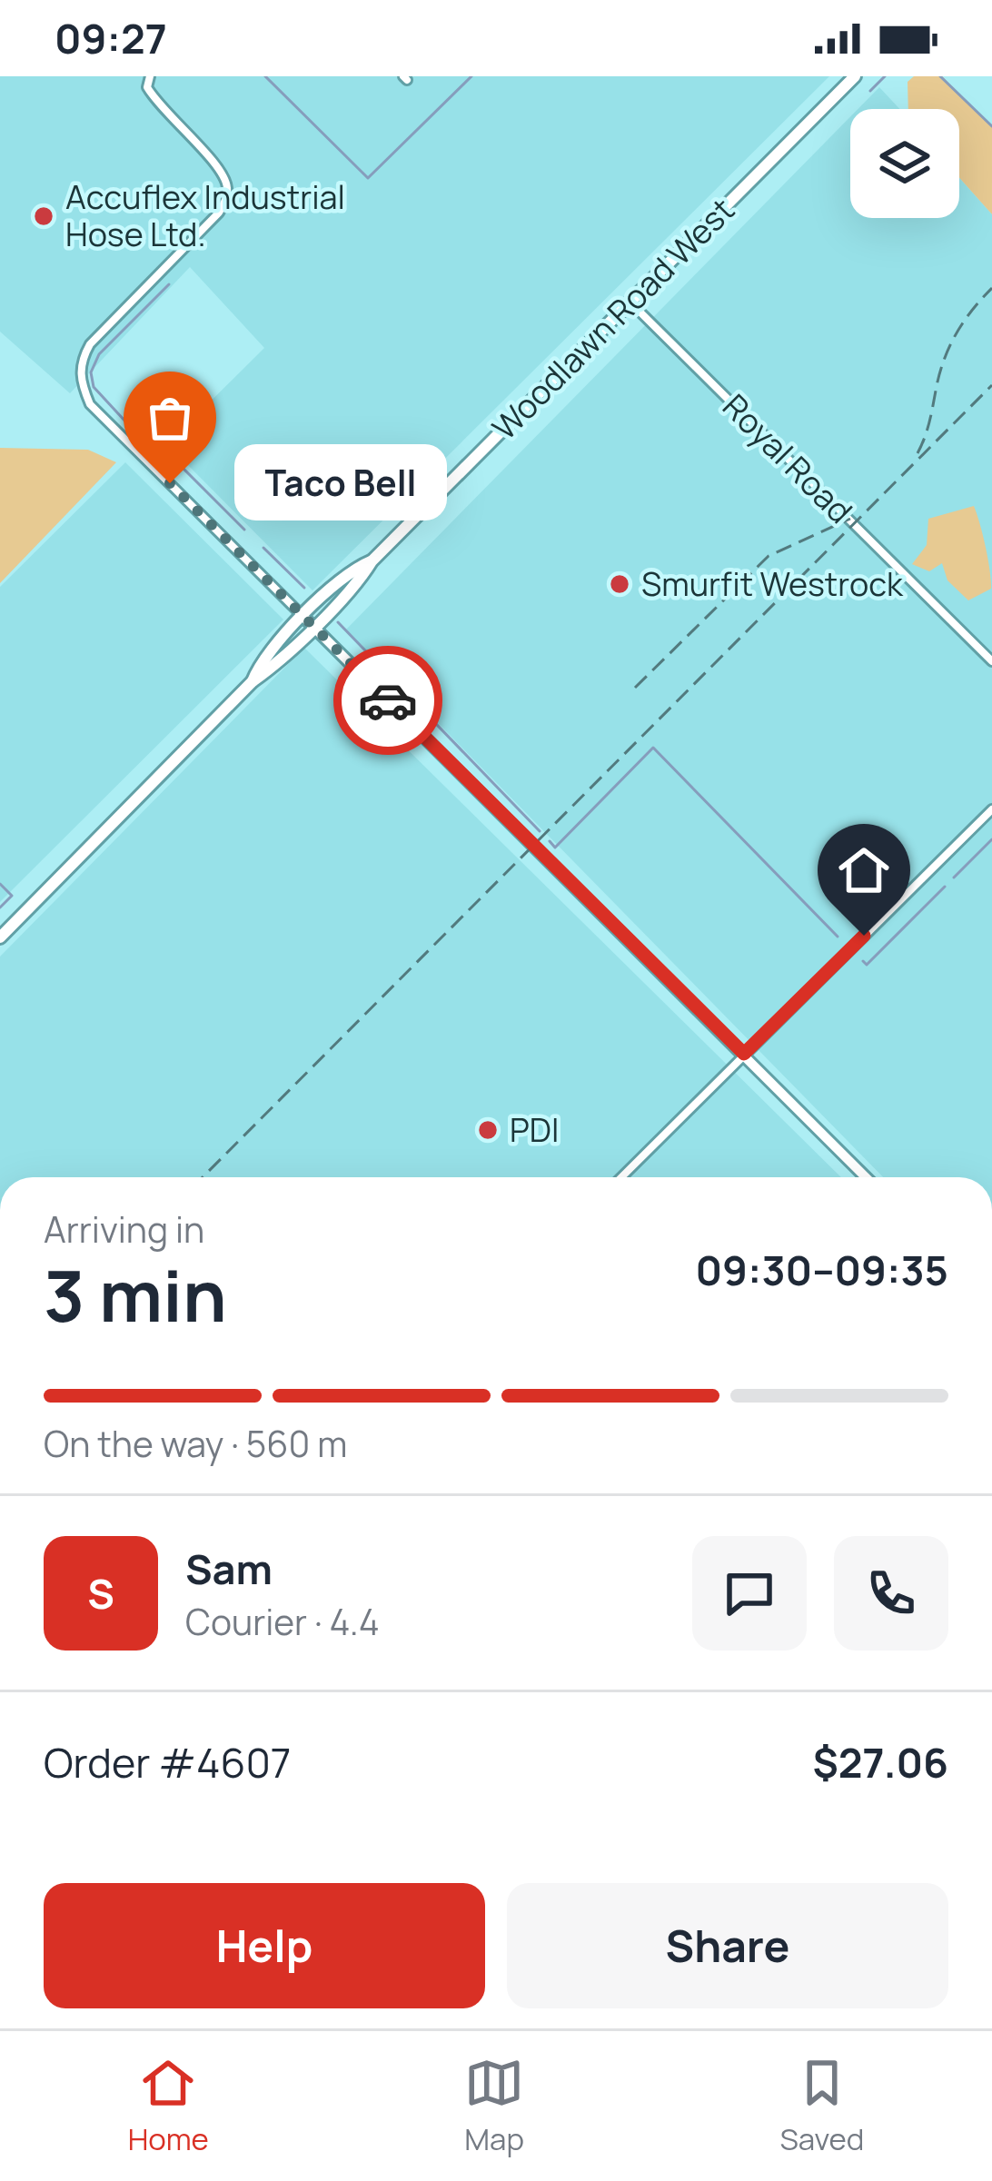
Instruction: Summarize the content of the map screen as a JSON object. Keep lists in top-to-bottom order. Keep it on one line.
{"streets":{"main road":["Woodlawn Road West"],"street":["Royal Road"]},"crossings":[["Woodlawn Road West","Royal Road"]],"places":["Accuflex Industrial Hose Ltd.","Taco Bell","Smurfit Westrock","PDI"],"page":{"status":"09:27","bubble":"Taco Bell","heading":["3 min","Arriving in","09:30–09:35"],"panel":["Sam","Courier · 4.4","Order #4607","$27.06"],"bar":"On the way · 560 m","round":"S","buttons":["Help","Share"],"tabs":["Home","Map","Saved"]}}
